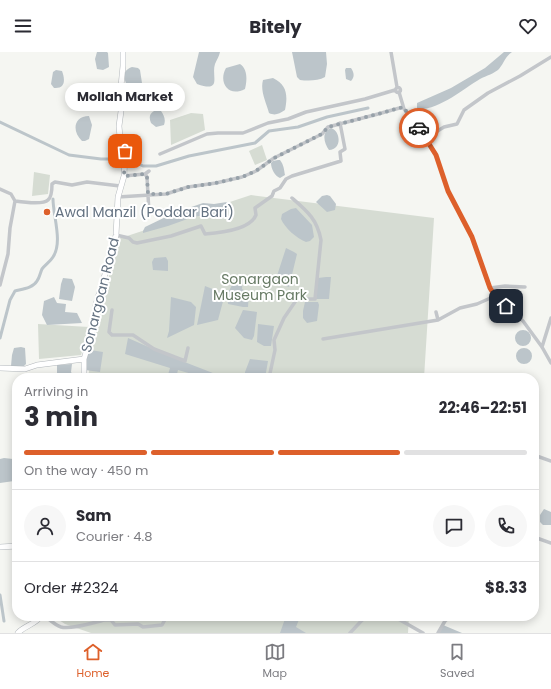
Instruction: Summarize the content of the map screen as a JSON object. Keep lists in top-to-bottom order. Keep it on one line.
{"streets":{"main road":["Sonargoan Road"]},"parks":["Sonargaon Museum Park"],"places":["Mollah Market","Awal Manzil (Poddar Bari)"],"page":{"header":"Bitely","bubble":"Mollah Market","heading":["3 min","Arriving in","22:46–22:51"],"panel":["Sam","Courier · 4.8","Order #2324","$8.33"],"bar":"On the way · 450 m","tabs":["Home","Map","Saved"]}}
